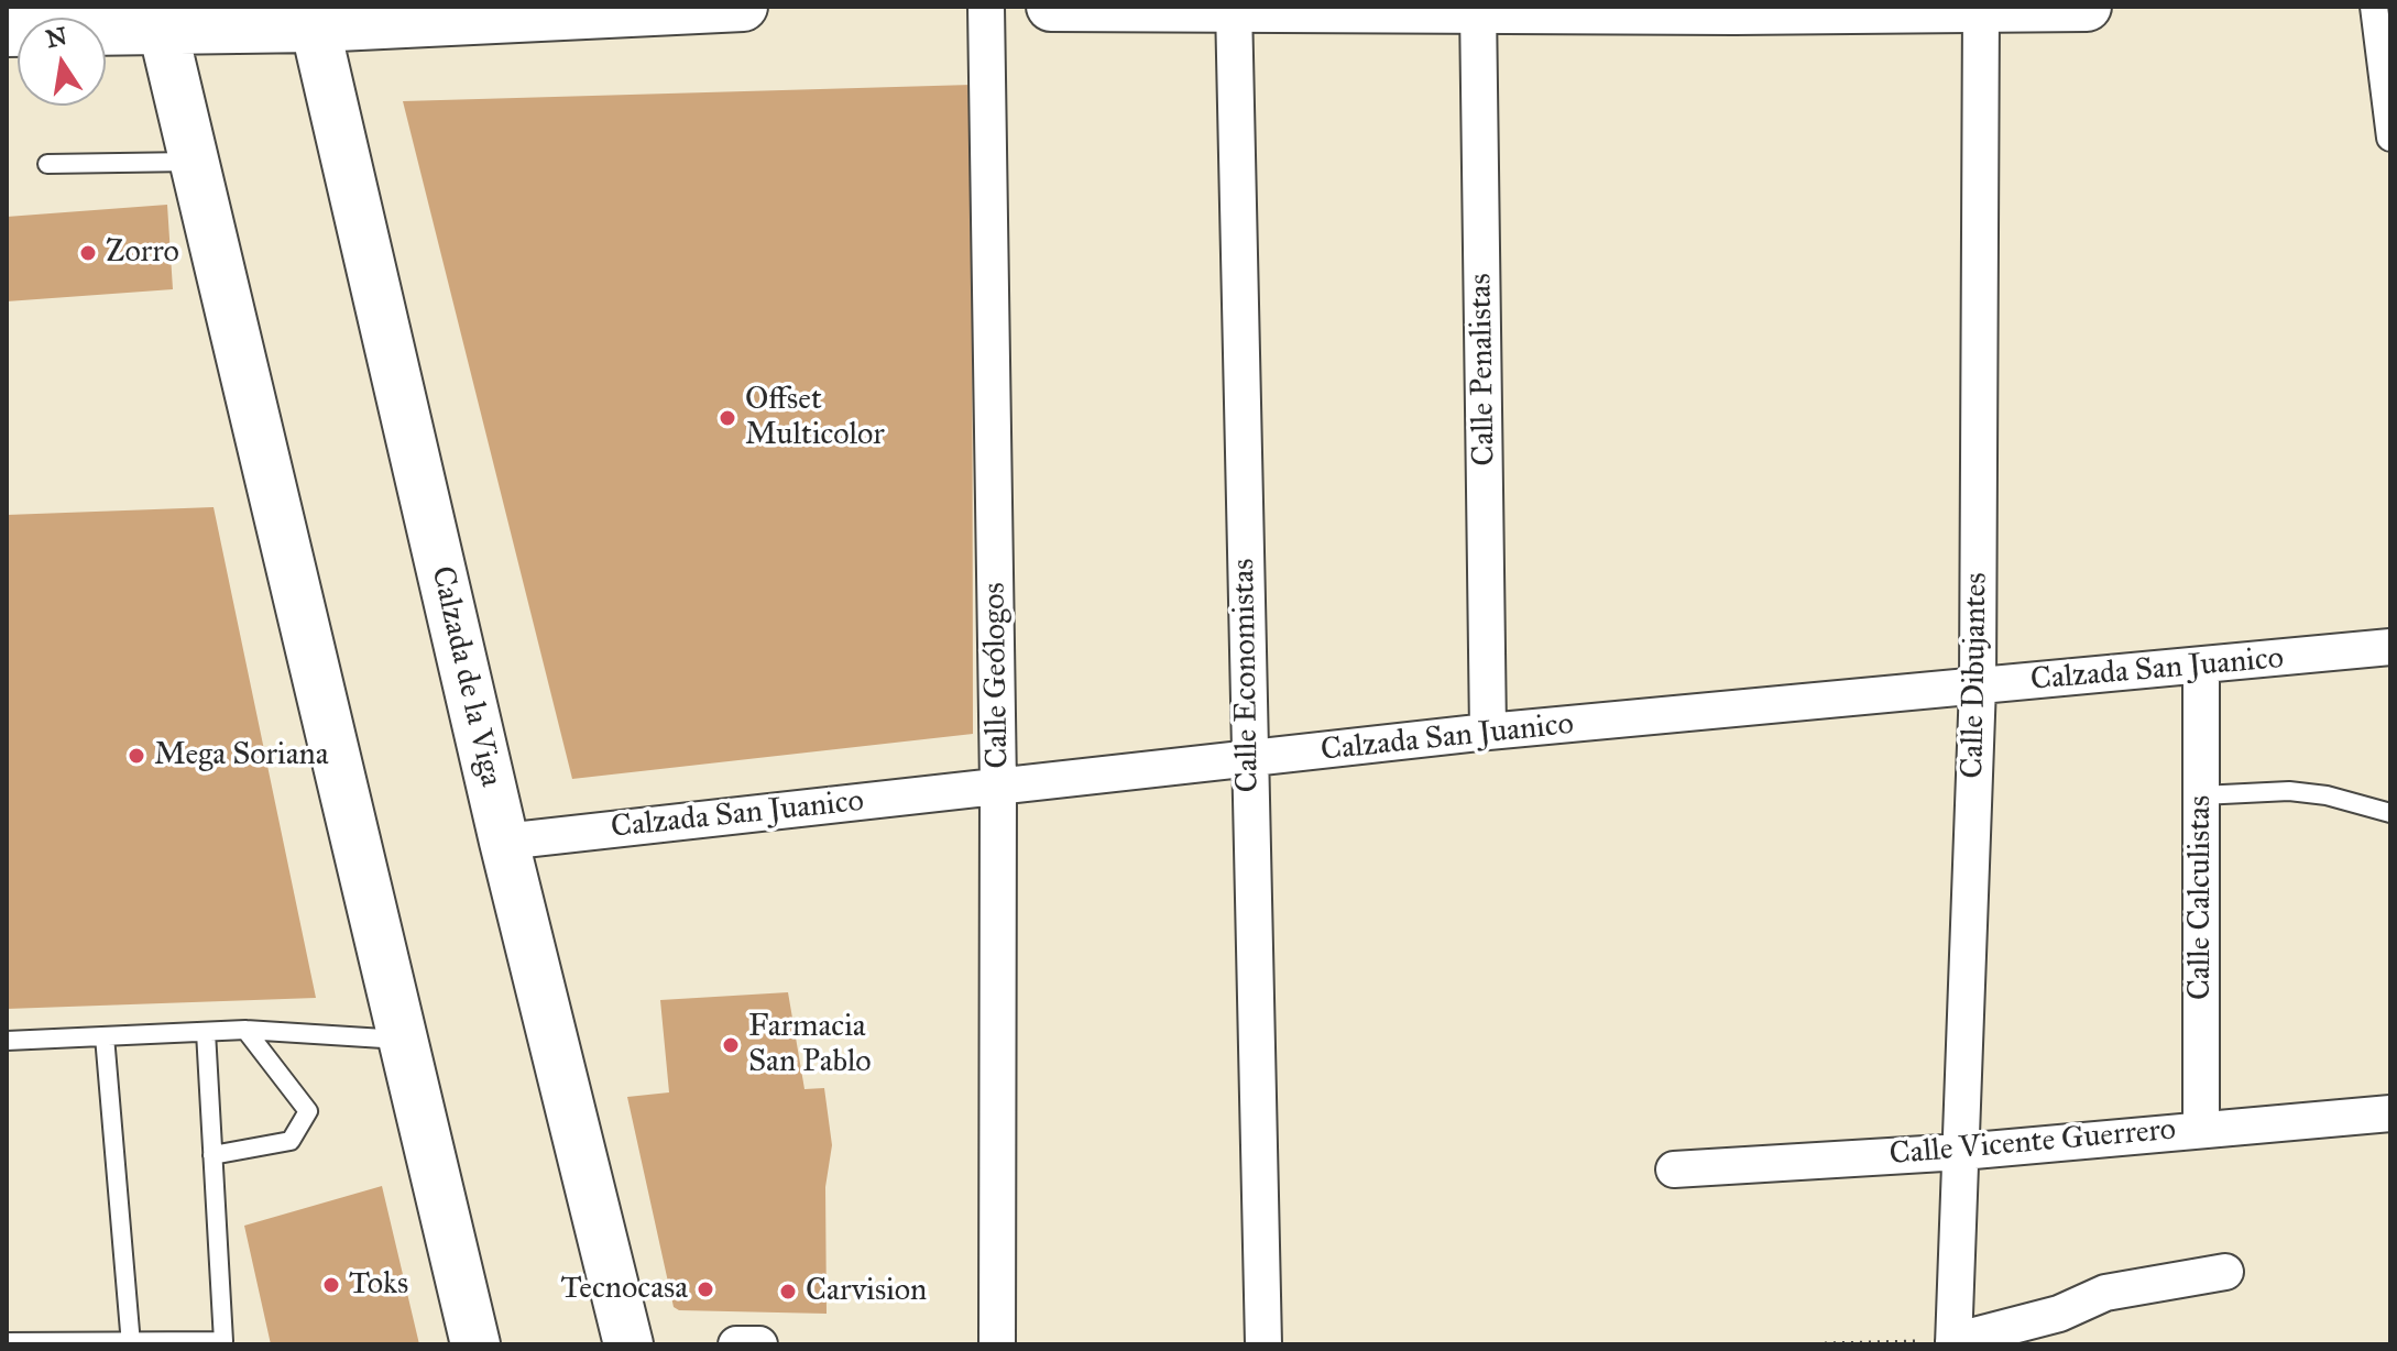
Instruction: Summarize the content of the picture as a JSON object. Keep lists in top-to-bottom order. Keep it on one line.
{"streets":{"main road":["Calzada de la Viga"],"street":["Calle Penalistas","Calzada San Juanico","Calle Geólogos","Calle Economistas","Calle Dibujantes","Calle Calculistas","Calle Vicente Guerrero"]},"crossings":[["Calle Penalistas","Calzada San Juanico"],["Calzada San Juanico","Calle Geólogos"],["Calzada San Juanico","Calle Economistas"],["Calzada San Juanico","Calle Dibujantes"],["Calzada San Juanico","Calzada de la Viga"],["Calzada San Juanico","Calle Calculistas"],["Calle Dibujantes","Calle Vicente Guerrero"],["Calle Calculistas","Calle Vicente Guerrero"]],"places":["Zorro","Offset Multicolor","Mega Soriana","Farmacia San Pablo","Toks","Tecnocasa","Carvision"],"north":"top"}
